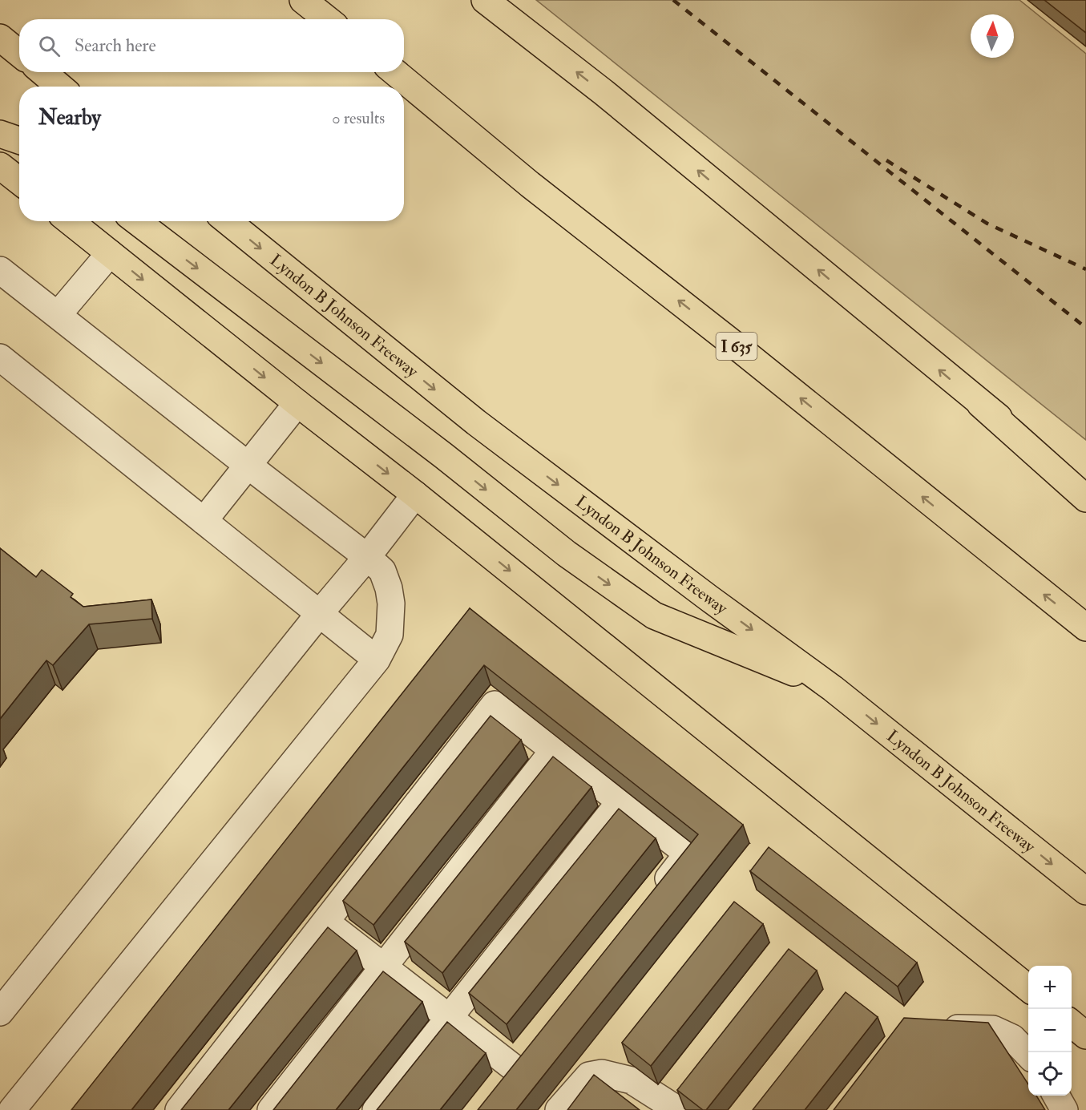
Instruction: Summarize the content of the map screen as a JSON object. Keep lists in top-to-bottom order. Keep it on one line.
{"streets":{"main road":["Lyndon B Johnson Freeway","I 635"]},"north":"top","page":{"search":"Search here","heading":["Nearby","0 results"],"map_buttons":["+","−"]}}
